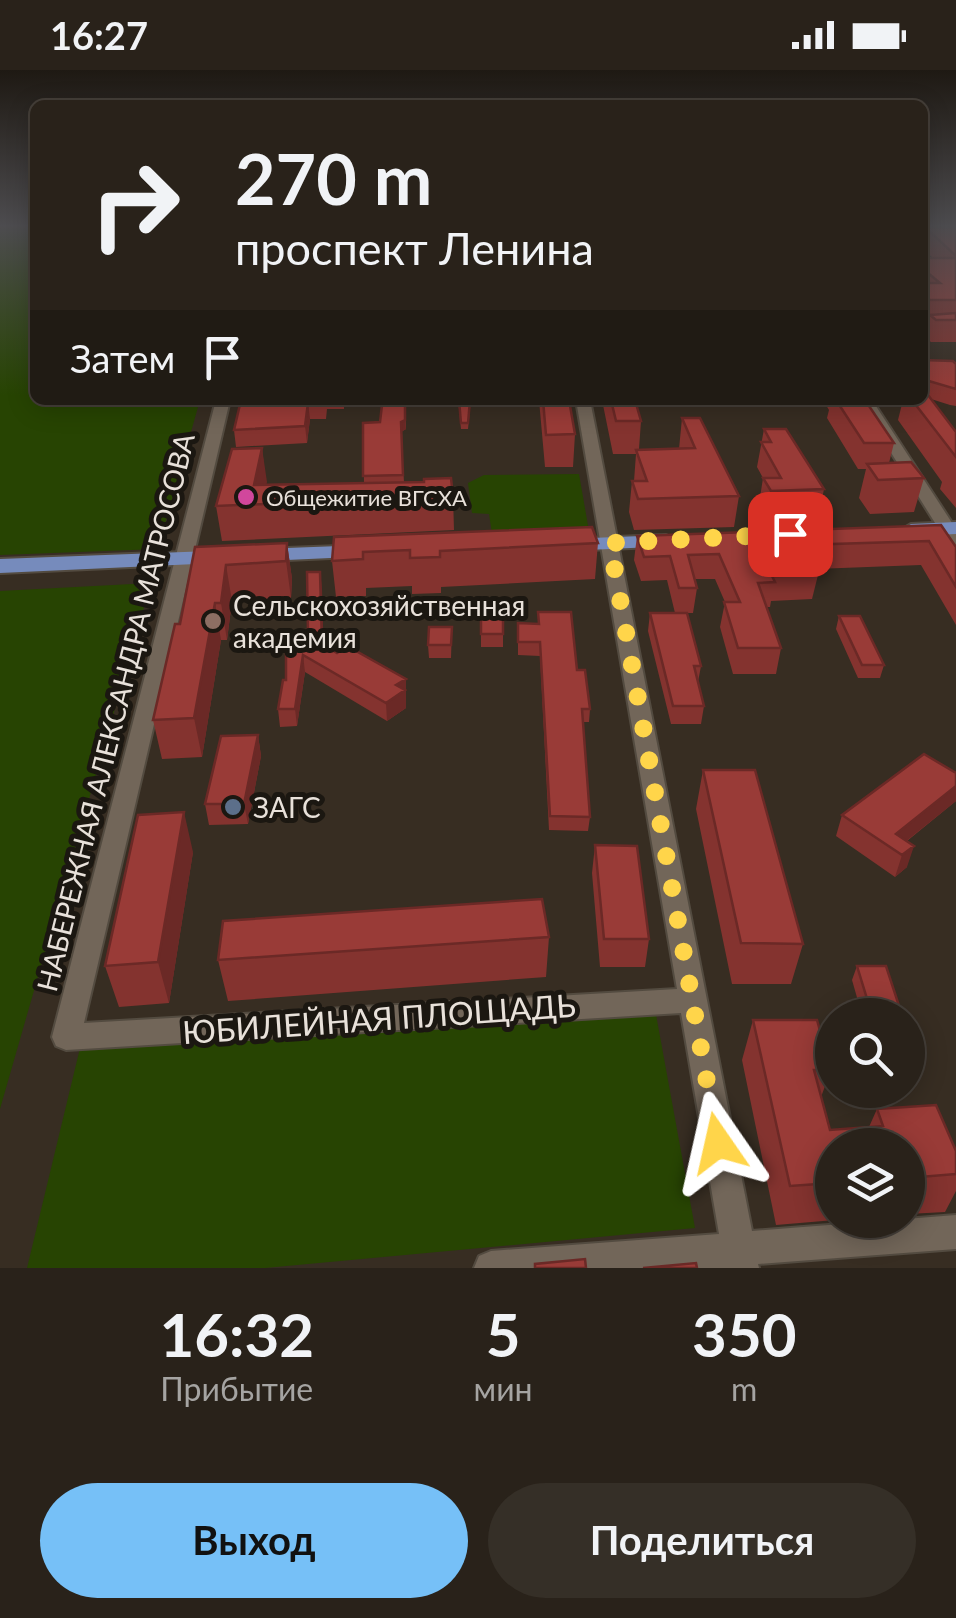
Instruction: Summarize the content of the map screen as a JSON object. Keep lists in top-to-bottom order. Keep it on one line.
{"streets":{"street":["НАБЕРЕЖНАЯ АЛЕКСАНДРА МАТРОСОВА","ЮБИЛЕЙНАЯ ПЛОЩАДЬ"]},"crossings":[["НАБЕРЕЖНАЯ АЛЕКСАНДРА МАТРОСОВА","ЮБИЛЕЙНАЯ ПЛОЩАДЬ"]],"places":["Общежитие ВГСХА","Сельскохозяйственная академия","ЗАГС"],"page":{"status":"16:27","turn":["270 m","проспект Ленина"],"then":"Затем","eta":["16:32","Прибытие","5","мин","350","m"],"buttons":["Выход","Поделиться"]}}
